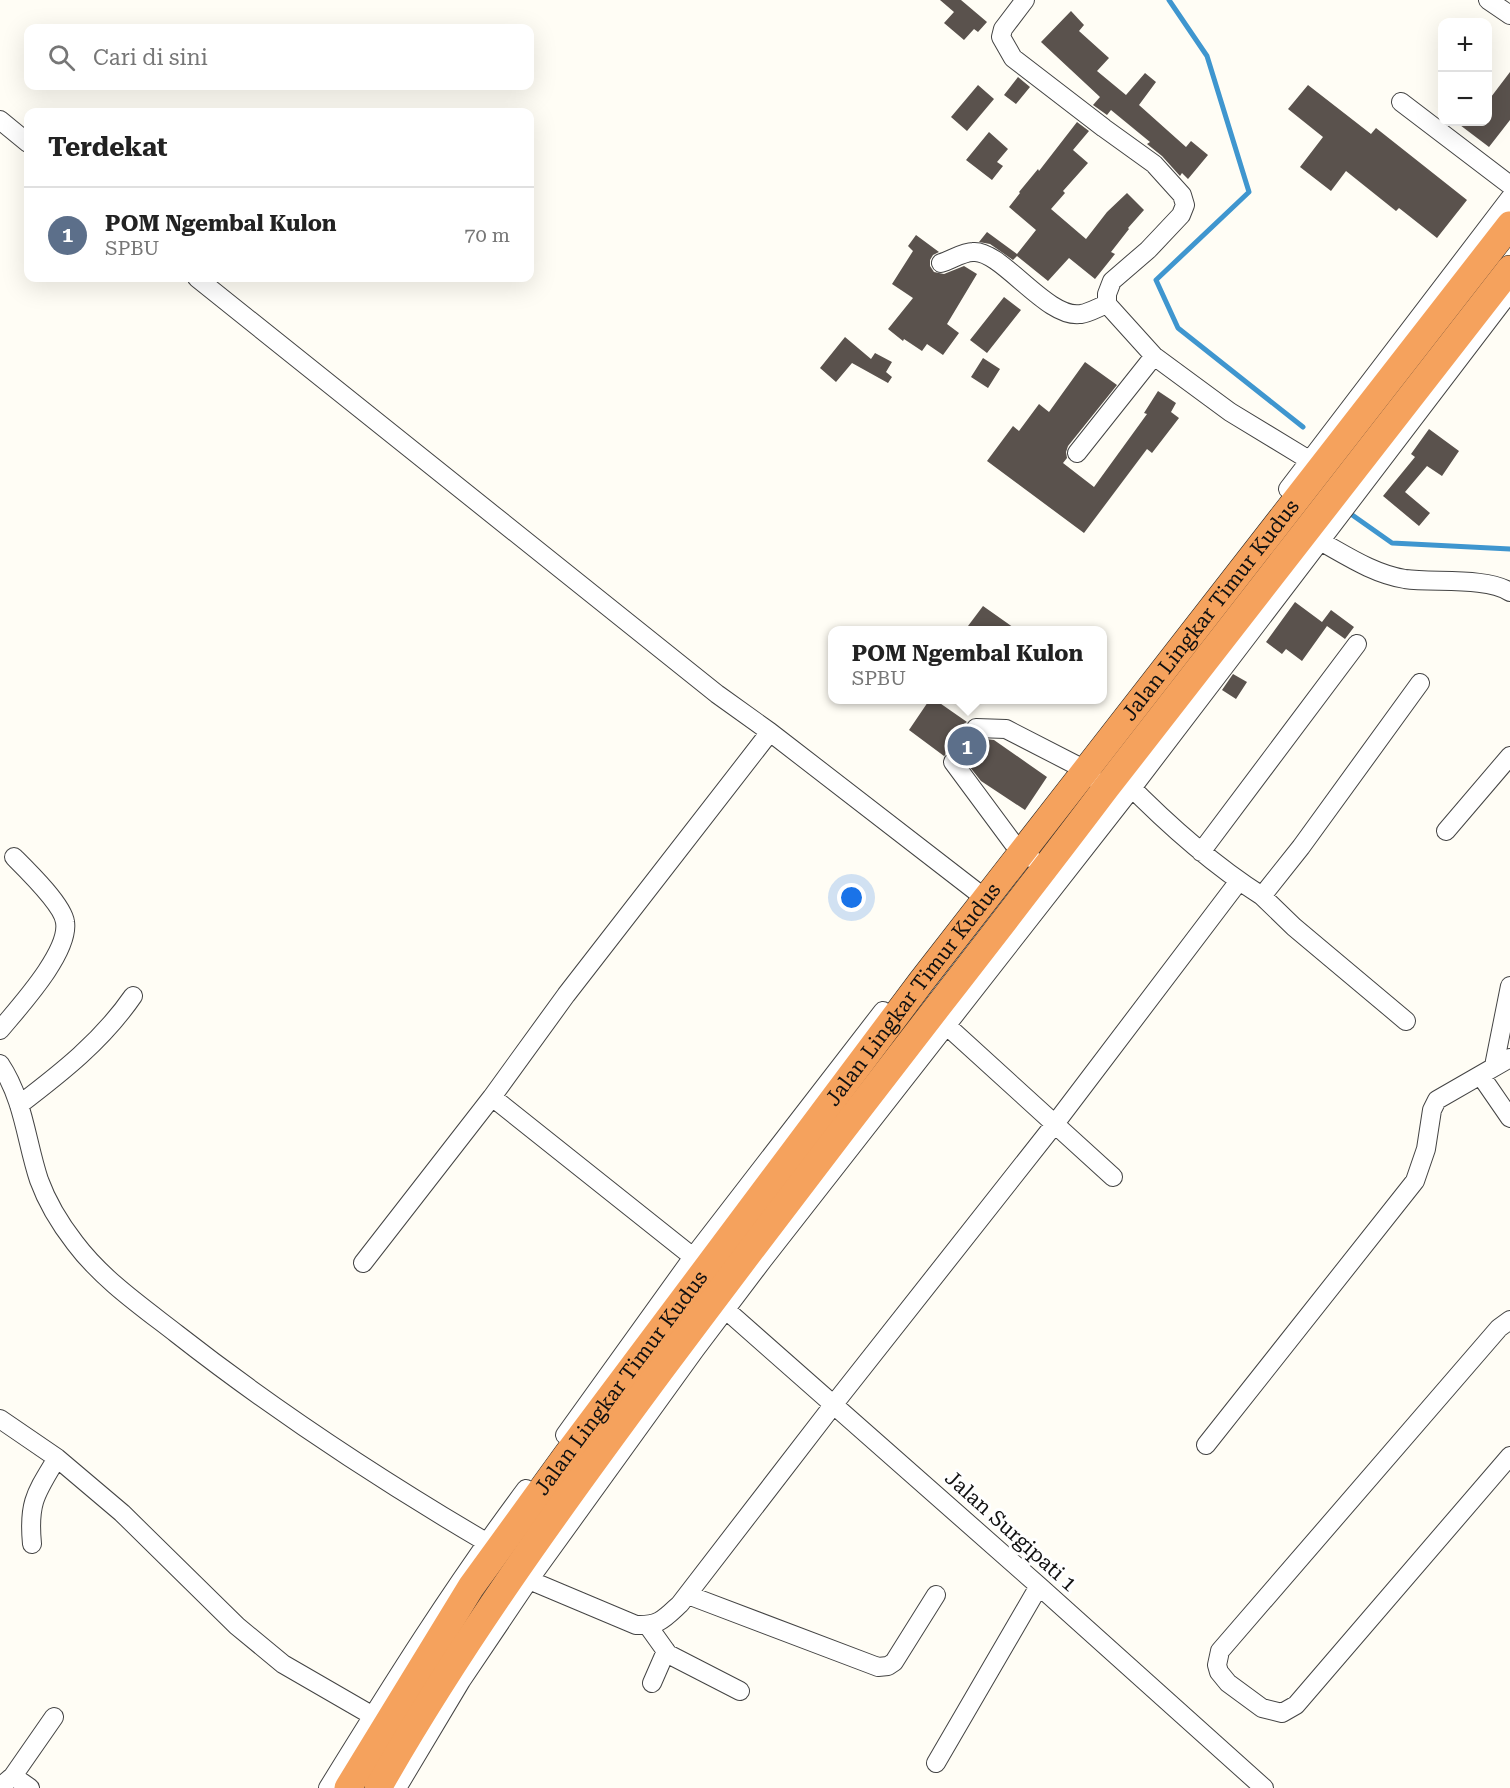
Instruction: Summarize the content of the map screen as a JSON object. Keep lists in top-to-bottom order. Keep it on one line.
{"streets":{"highway":["Jalan Lingkar Timur Kudus"],"street":["Jalan Surgipati 1"]},"page":{"map_buttons":["+","−"],"search":"Cari di sini","heading":"Terdekat","list":[{"mark":"1","name":"POM Ngembal Kulon","note":"SPBU","value":"70 m"}],"popup":["POM Ngembal Kulon","SPBU"],"pins":"1"}}
